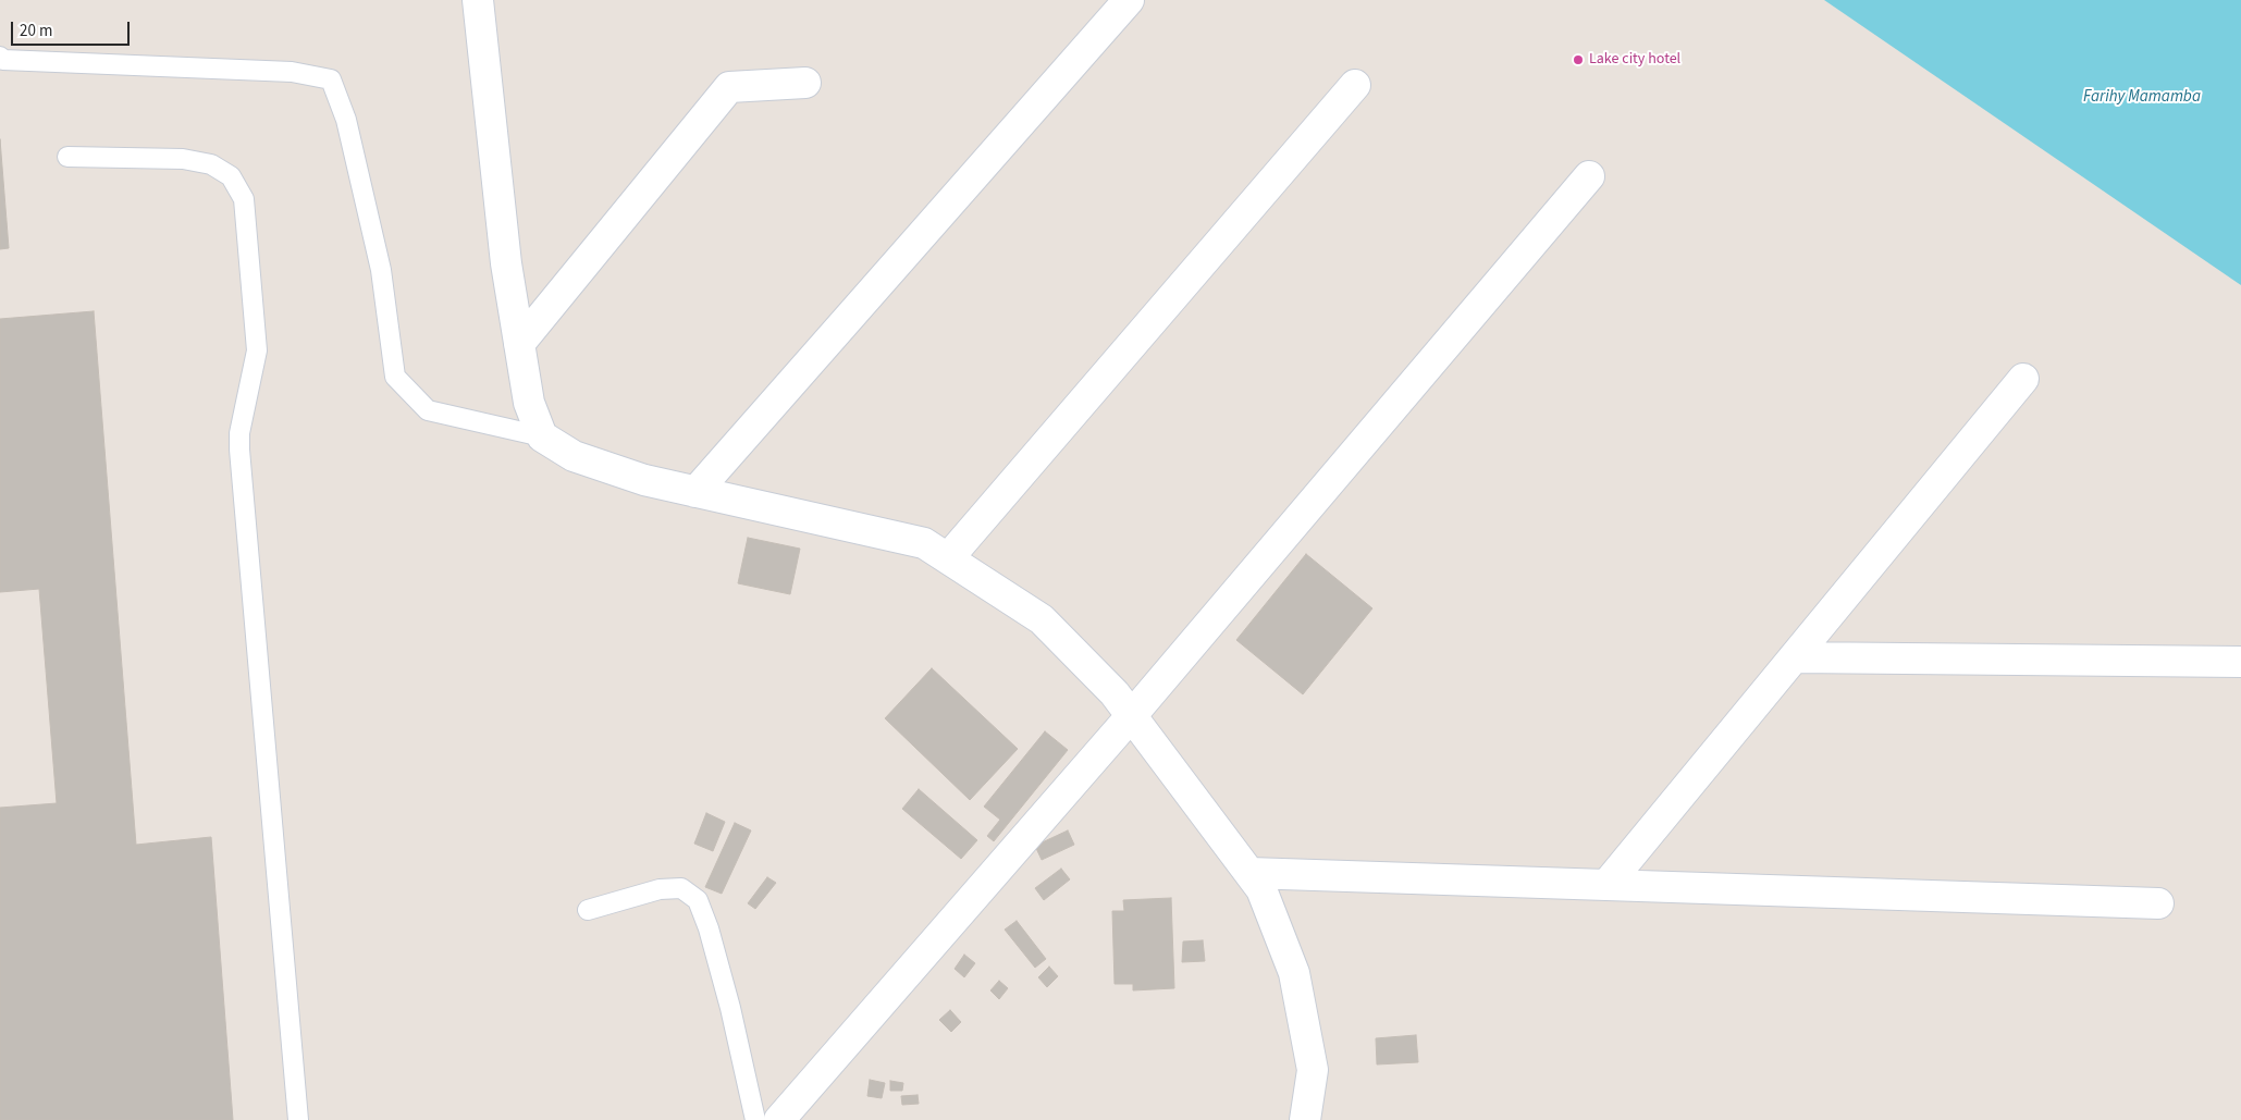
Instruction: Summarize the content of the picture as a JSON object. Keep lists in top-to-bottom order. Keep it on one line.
{"water":["Farihy Mamamba"],"places":["Lake city hotel"],"scale_bar":"20 m"}
